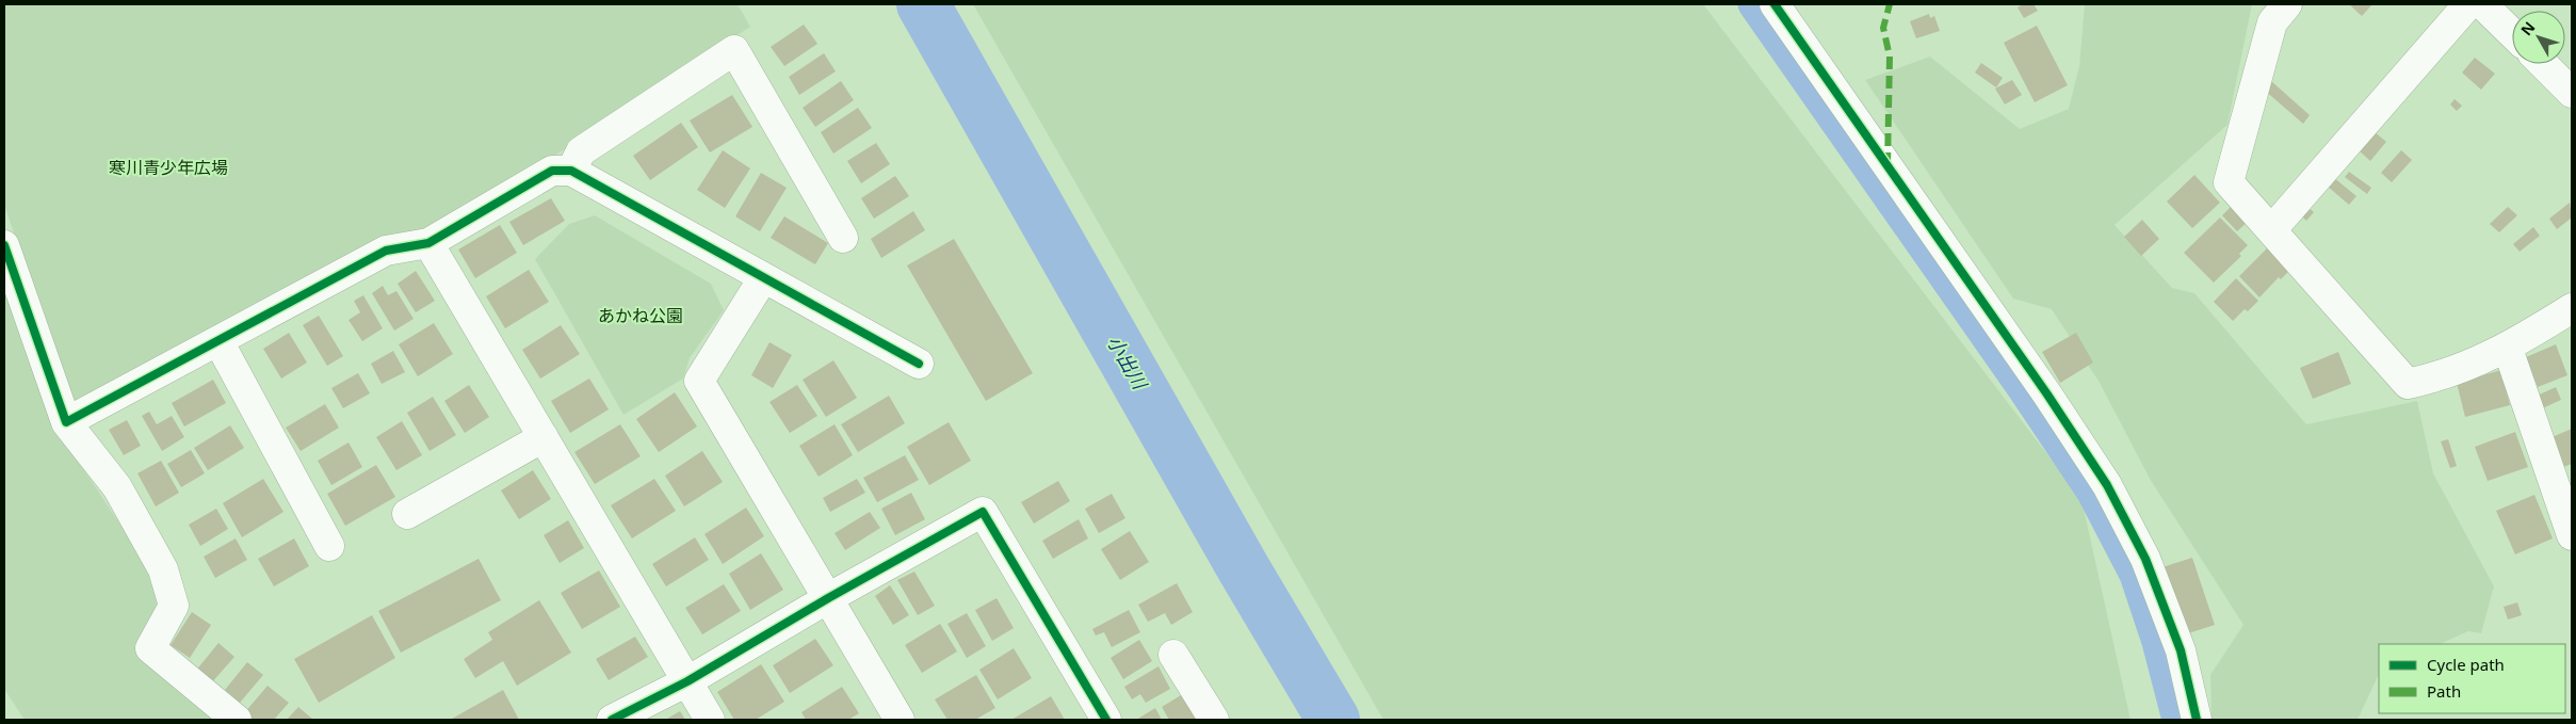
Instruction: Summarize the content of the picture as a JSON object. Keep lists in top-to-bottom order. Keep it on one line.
{"water":["小出川"],"parks":["寒川青少年広場","あかね公園"],"legend":["Cycle path","Path"],"north":"top left"}
